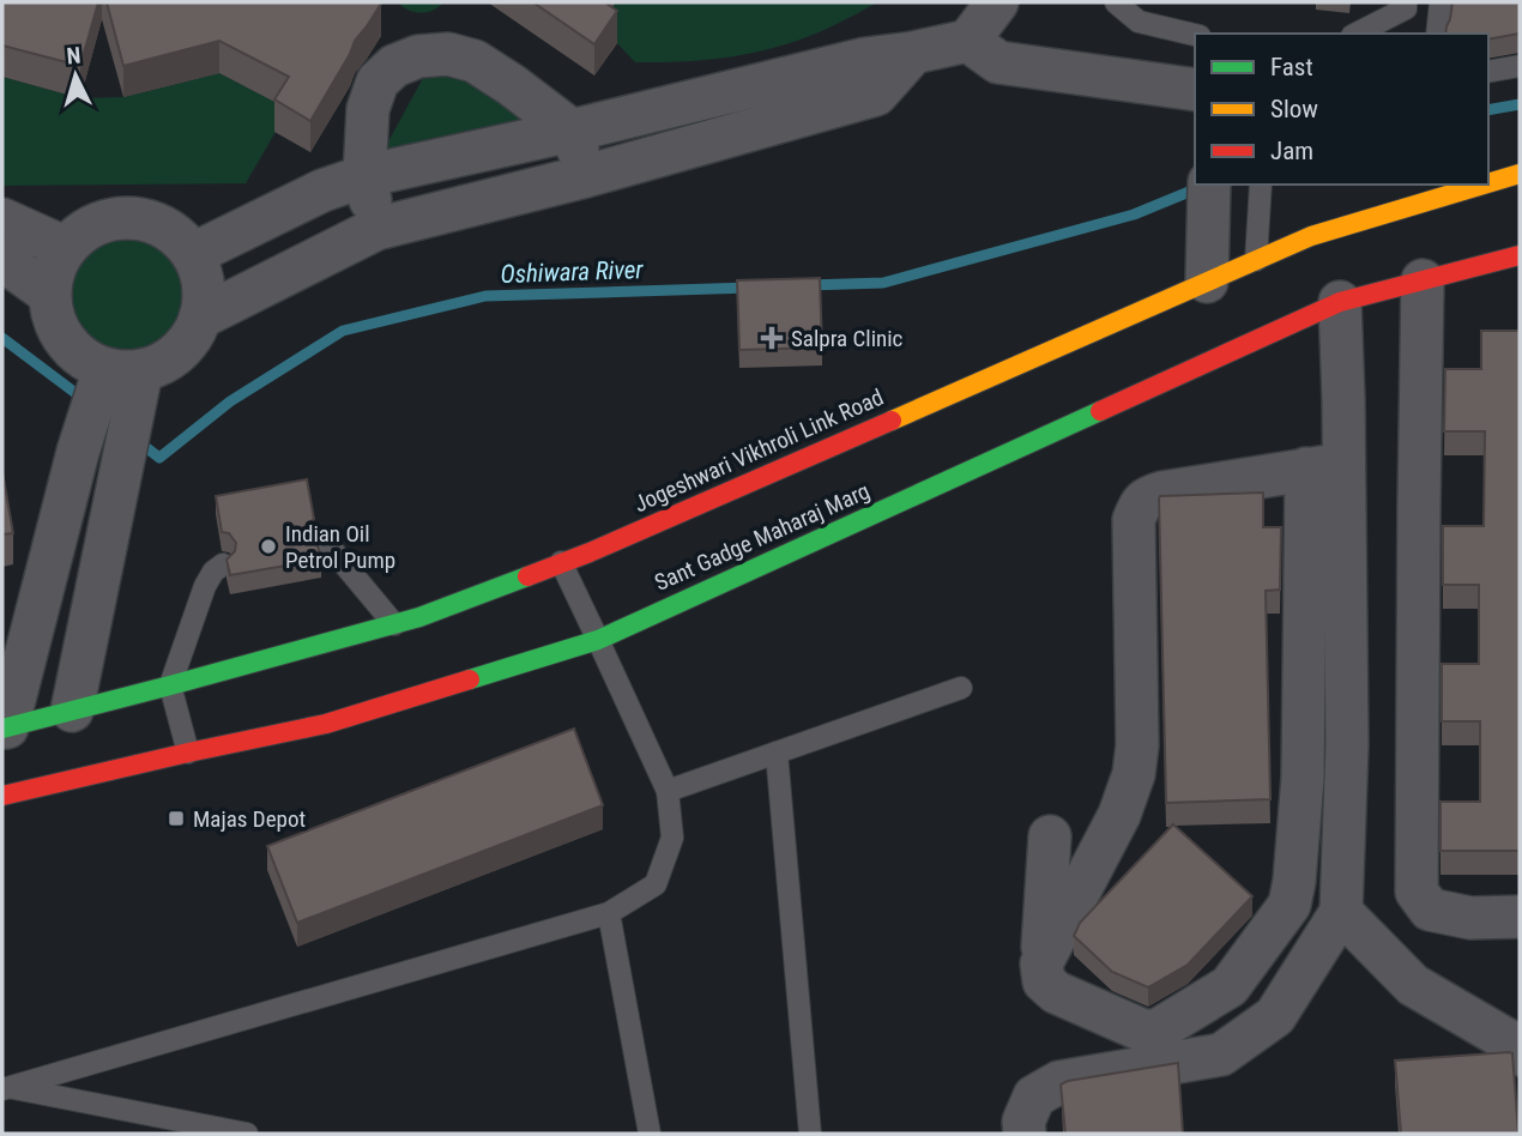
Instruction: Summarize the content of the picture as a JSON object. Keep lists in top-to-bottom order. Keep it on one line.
{"streets":{"main road":["Jogeshwari Vikhroli Link Road","Sant Gadge Maharaj Marg"]},"water":["Oshiwara River"],"places":{"health":["Salpra Clinic"],"other":["Indian Oil Petrol Pump"],"transit":["Majas Depot"]},"legend":["Fast","Slow","Jam"],"north":"top"}
